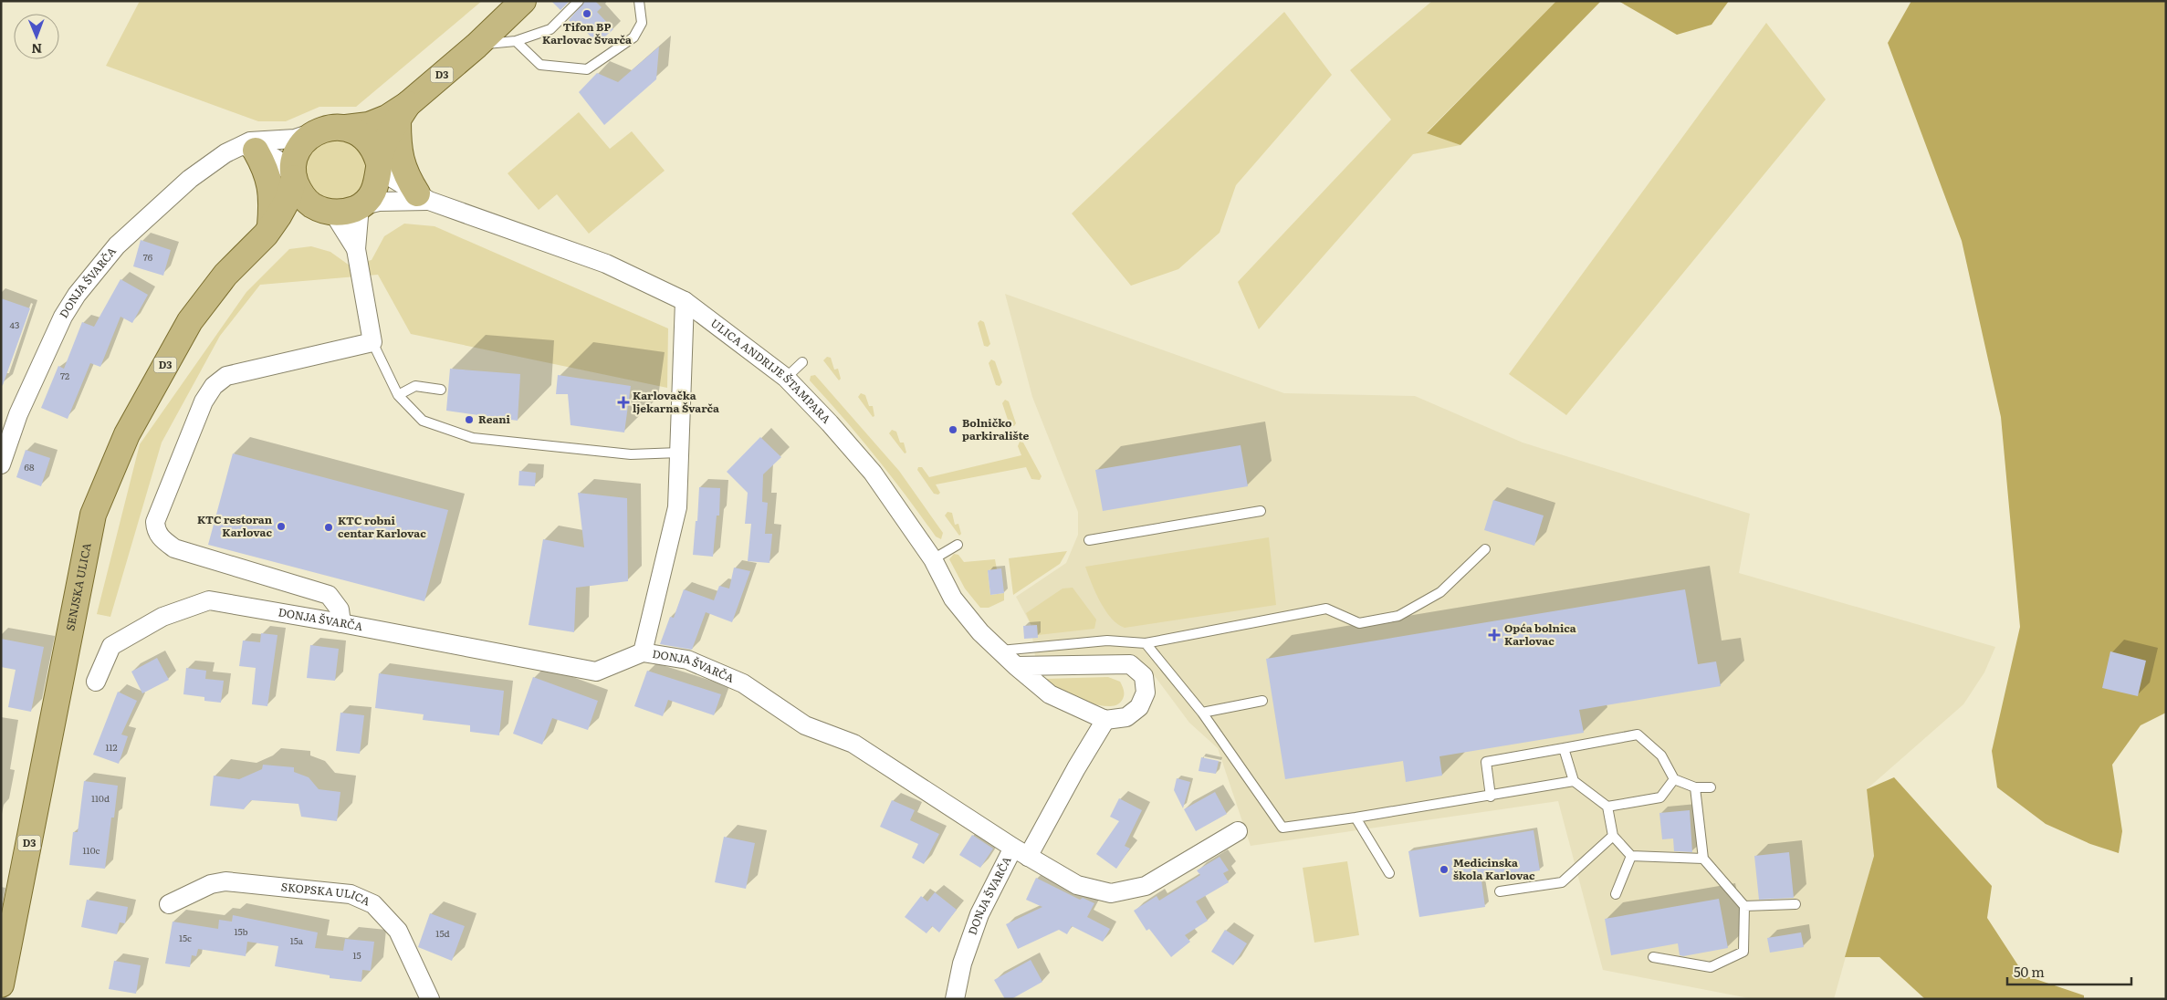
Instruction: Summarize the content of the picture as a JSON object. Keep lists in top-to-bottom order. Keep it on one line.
{"streets":{"main road":["D3","SENJSKA ULICA"],"street":["DONJA ŠVARČA","ULICA ANDRIJE ŠTAMPARA","SKOPSKA ULICA"]},"crossings":[["D3","DONJA ŠVARČA"],["D3","ULICA ANDRIJE ŠTAMPARA"],["D3","SENJSKA ULICA"],["DONJA ŠVARČA","ULICA ANDRIJE ŠTAMPARA"],["DONJA ŠVARČA","SENJSKA ULICA"],["ULICA ANDRIJE ŠTAMPARA","SENJSKA ULICA"]],"places":{"other":["Tifon BP Karlovac Švarča","Reani","Bolničko parkiralište","KTC restoran Karlovac","KTC robni centar Karlovac","Medicinska škola Karlovac"],"health":["Karlovačka ljekarna Švarča","Opća bolnica Karlovac"]},"house_numbers":["76","43","72","68","112","110d","110c","15b","15d","15c","15a","15"],"scale_bar":"50 m","north":"bottom"}
